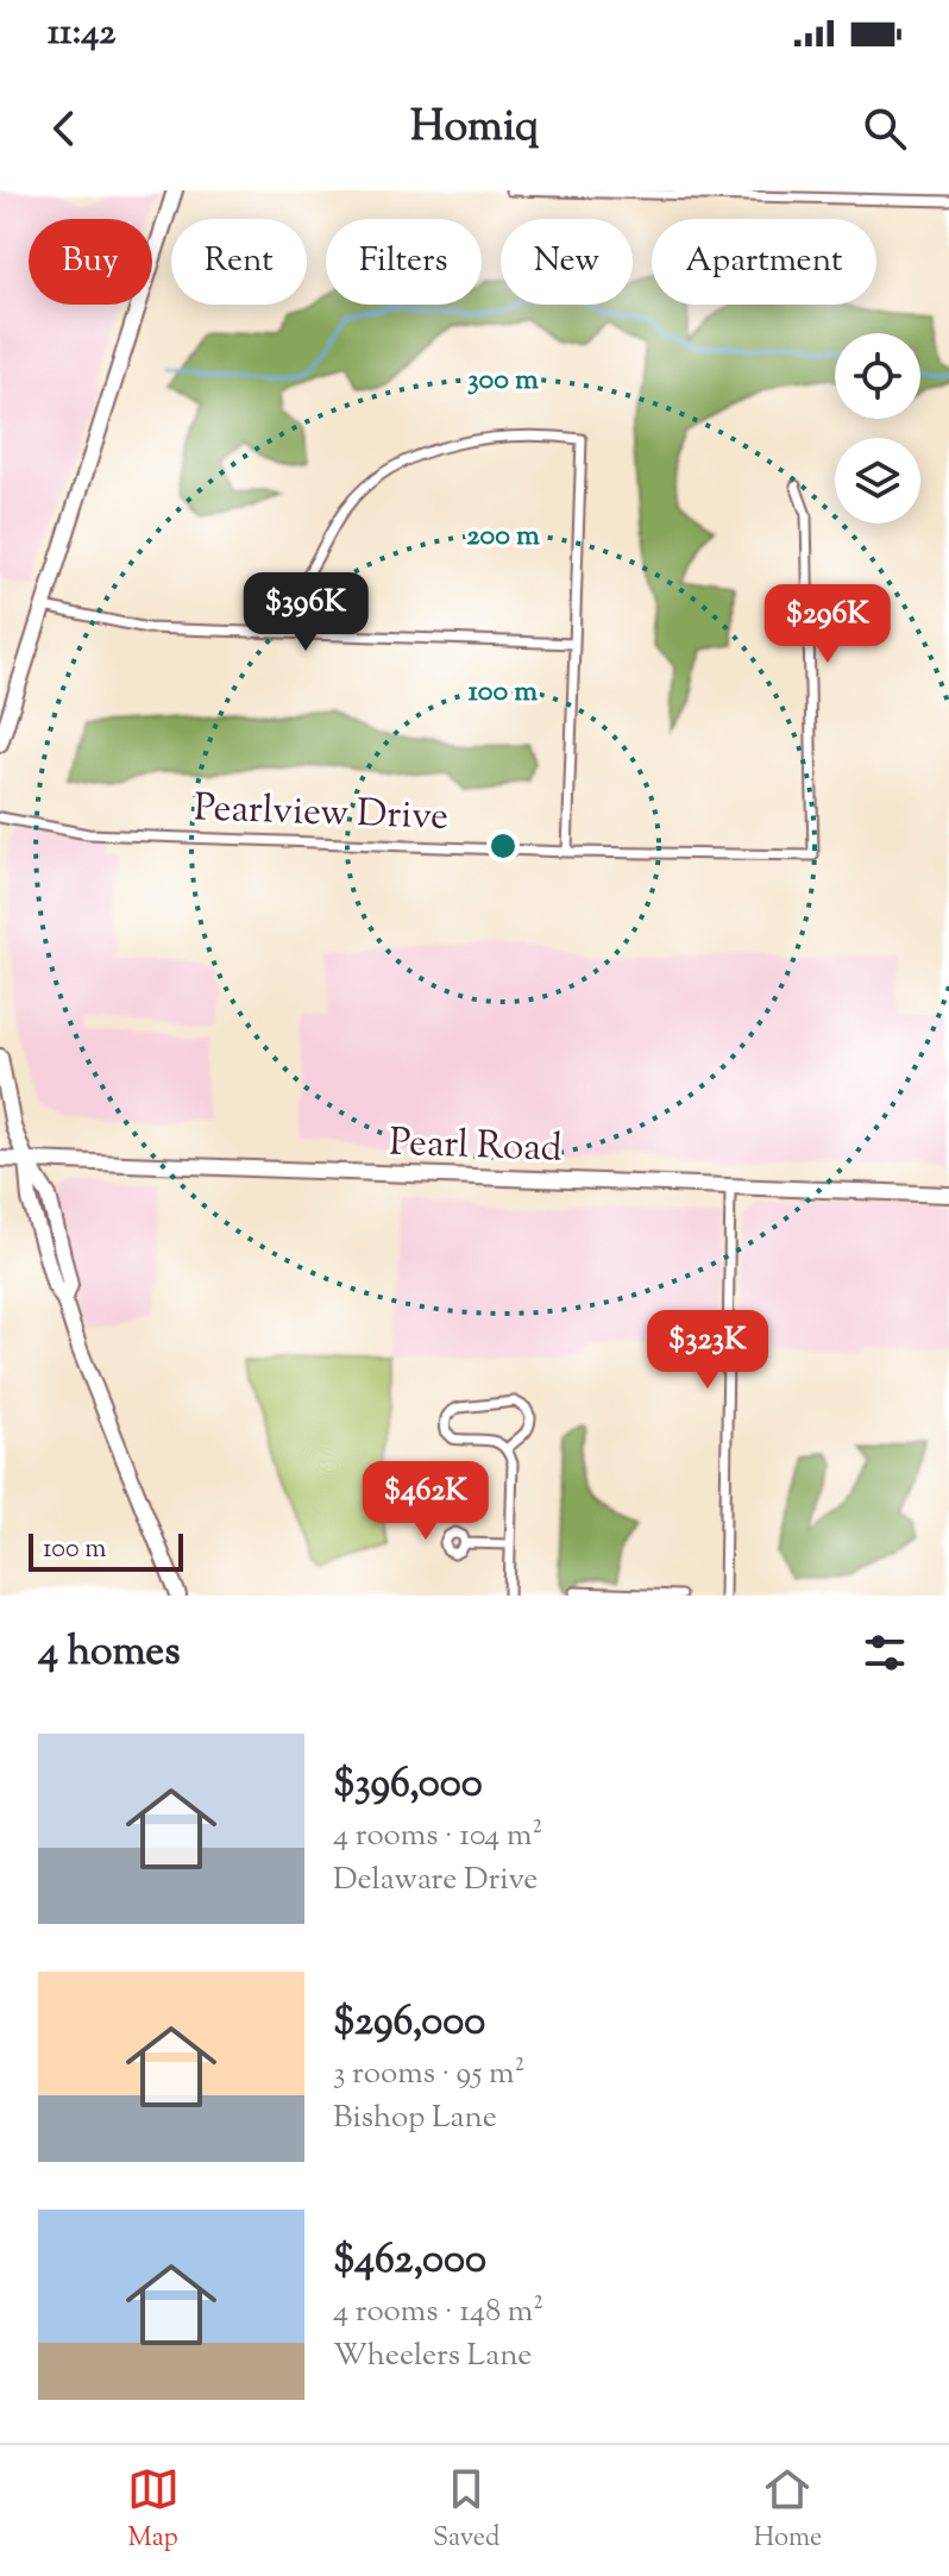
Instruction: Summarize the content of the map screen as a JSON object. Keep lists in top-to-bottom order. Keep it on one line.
{"streets":{"main road":["Pearl Road"],"street":["Pearlview Drive"]},"scale_bar":"100 m","page":{"status":"11:42","header":"Homiq","chip":["Buy","Rent","Filters","New","Apartment"],"price":["$396K","$296K","$323K","$462K"],"scale":"100 m","heading":"4 homes","list":[{"name":"$396,000","note":"4 rooms · 104 m² · Delaware Drive"},{"name":"$296,000","note":"3 rooms · 95 m² · Bishop Lane"},{"name":"$462,000","note":"4 rooms · 148 m² · Wheelers Lane"}],"tabs":["Map","Saved","Home"]},"rings":["300 m","200 m","100 m"]}
